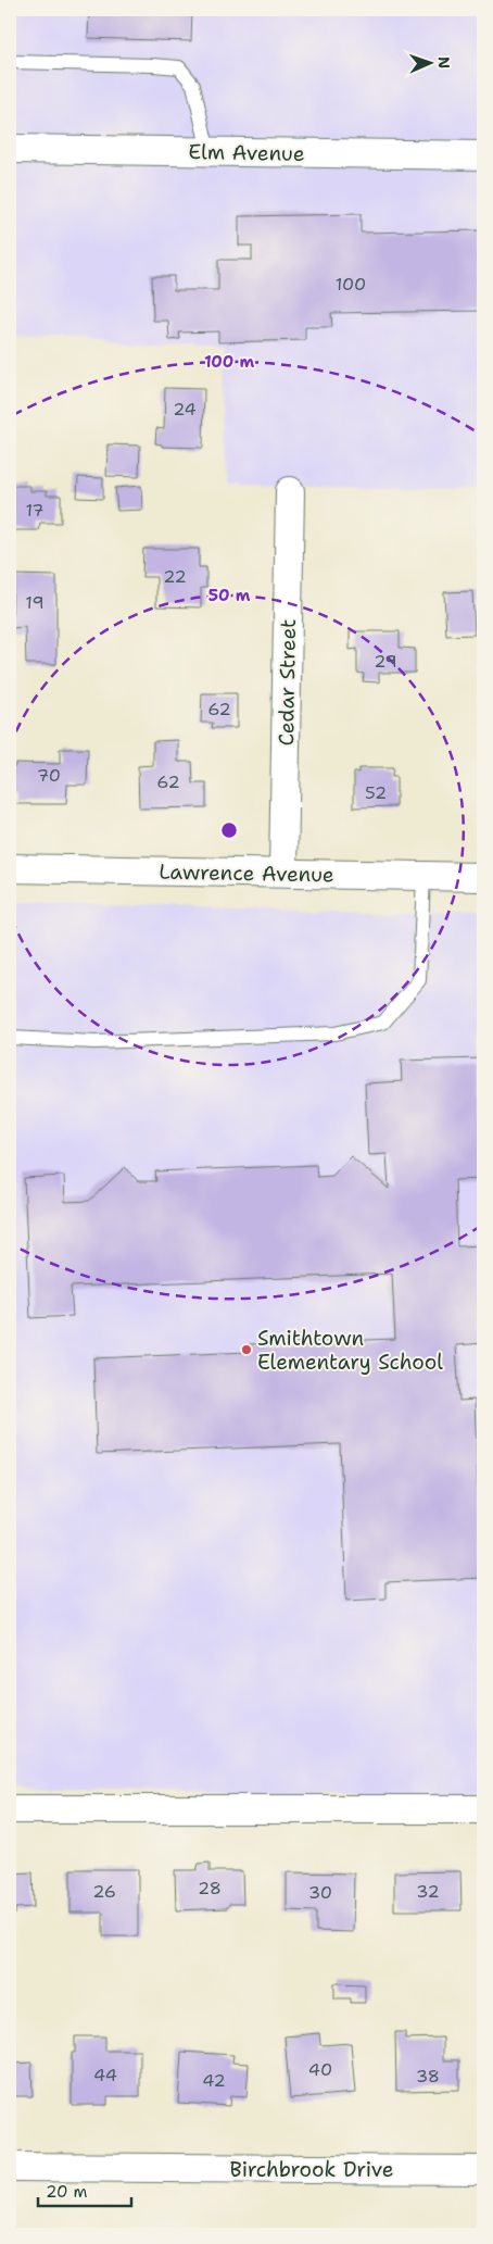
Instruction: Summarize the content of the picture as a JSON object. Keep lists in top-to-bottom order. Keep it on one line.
{"streets":{"street":["Elm Avenue","Cedar Street","Lawrence Avenue","Birchbrook Drive"]},"crossings":[["Cedar Street","Lawrence Avenue"]],"places":["Smithtown Elementary School"],"house_numbers":["100","24","17","22","19","29","62","70","62","52","28","26","32","30","40","44","38","42"],"scale_bar":"20 m","north":"right","rings":["100 m","50 m"]}
